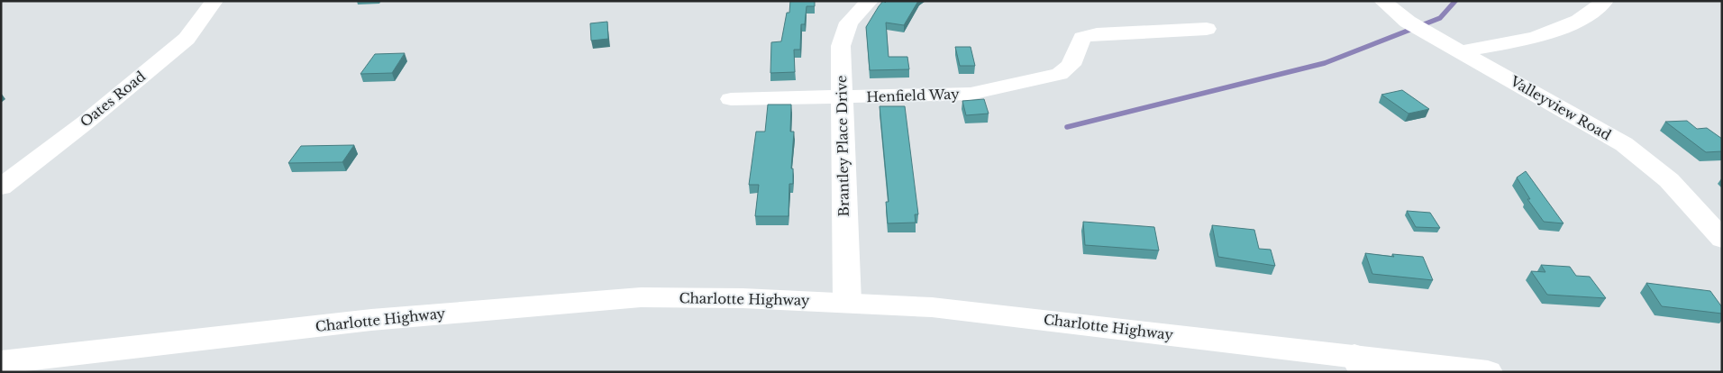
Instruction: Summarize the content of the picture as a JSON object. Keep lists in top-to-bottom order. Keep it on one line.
{"streets":{"street":["Henfield Way","Oates Road","Valleyview Road","Brantley Place Drive","Charlotte Highway"]},"crossings":[["Henfield Way","Brantley Place Drive"],["Brantley Place Drive","Charlotte Highway"]]}
